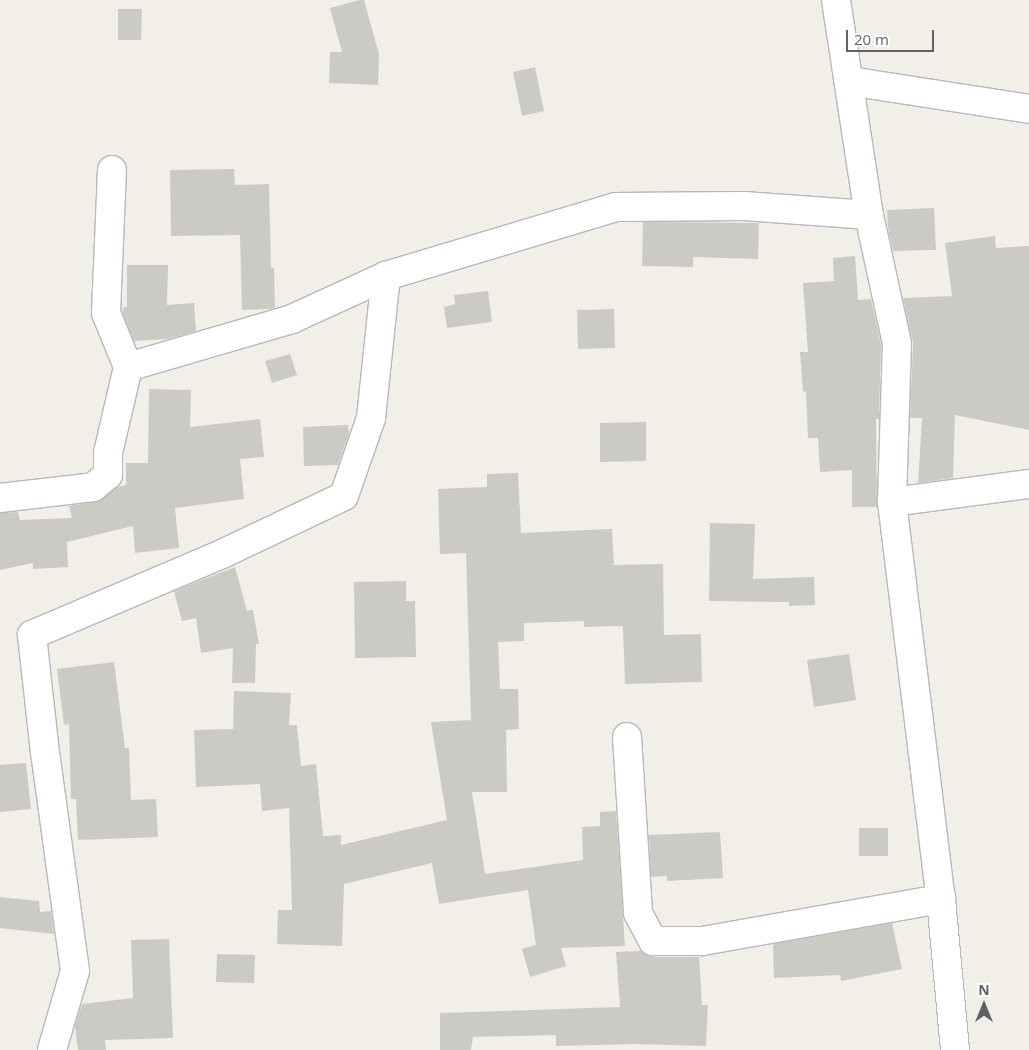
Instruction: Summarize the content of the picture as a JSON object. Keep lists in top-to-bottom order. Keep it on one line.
{"scale_bar":"20 m","north":"top"}
